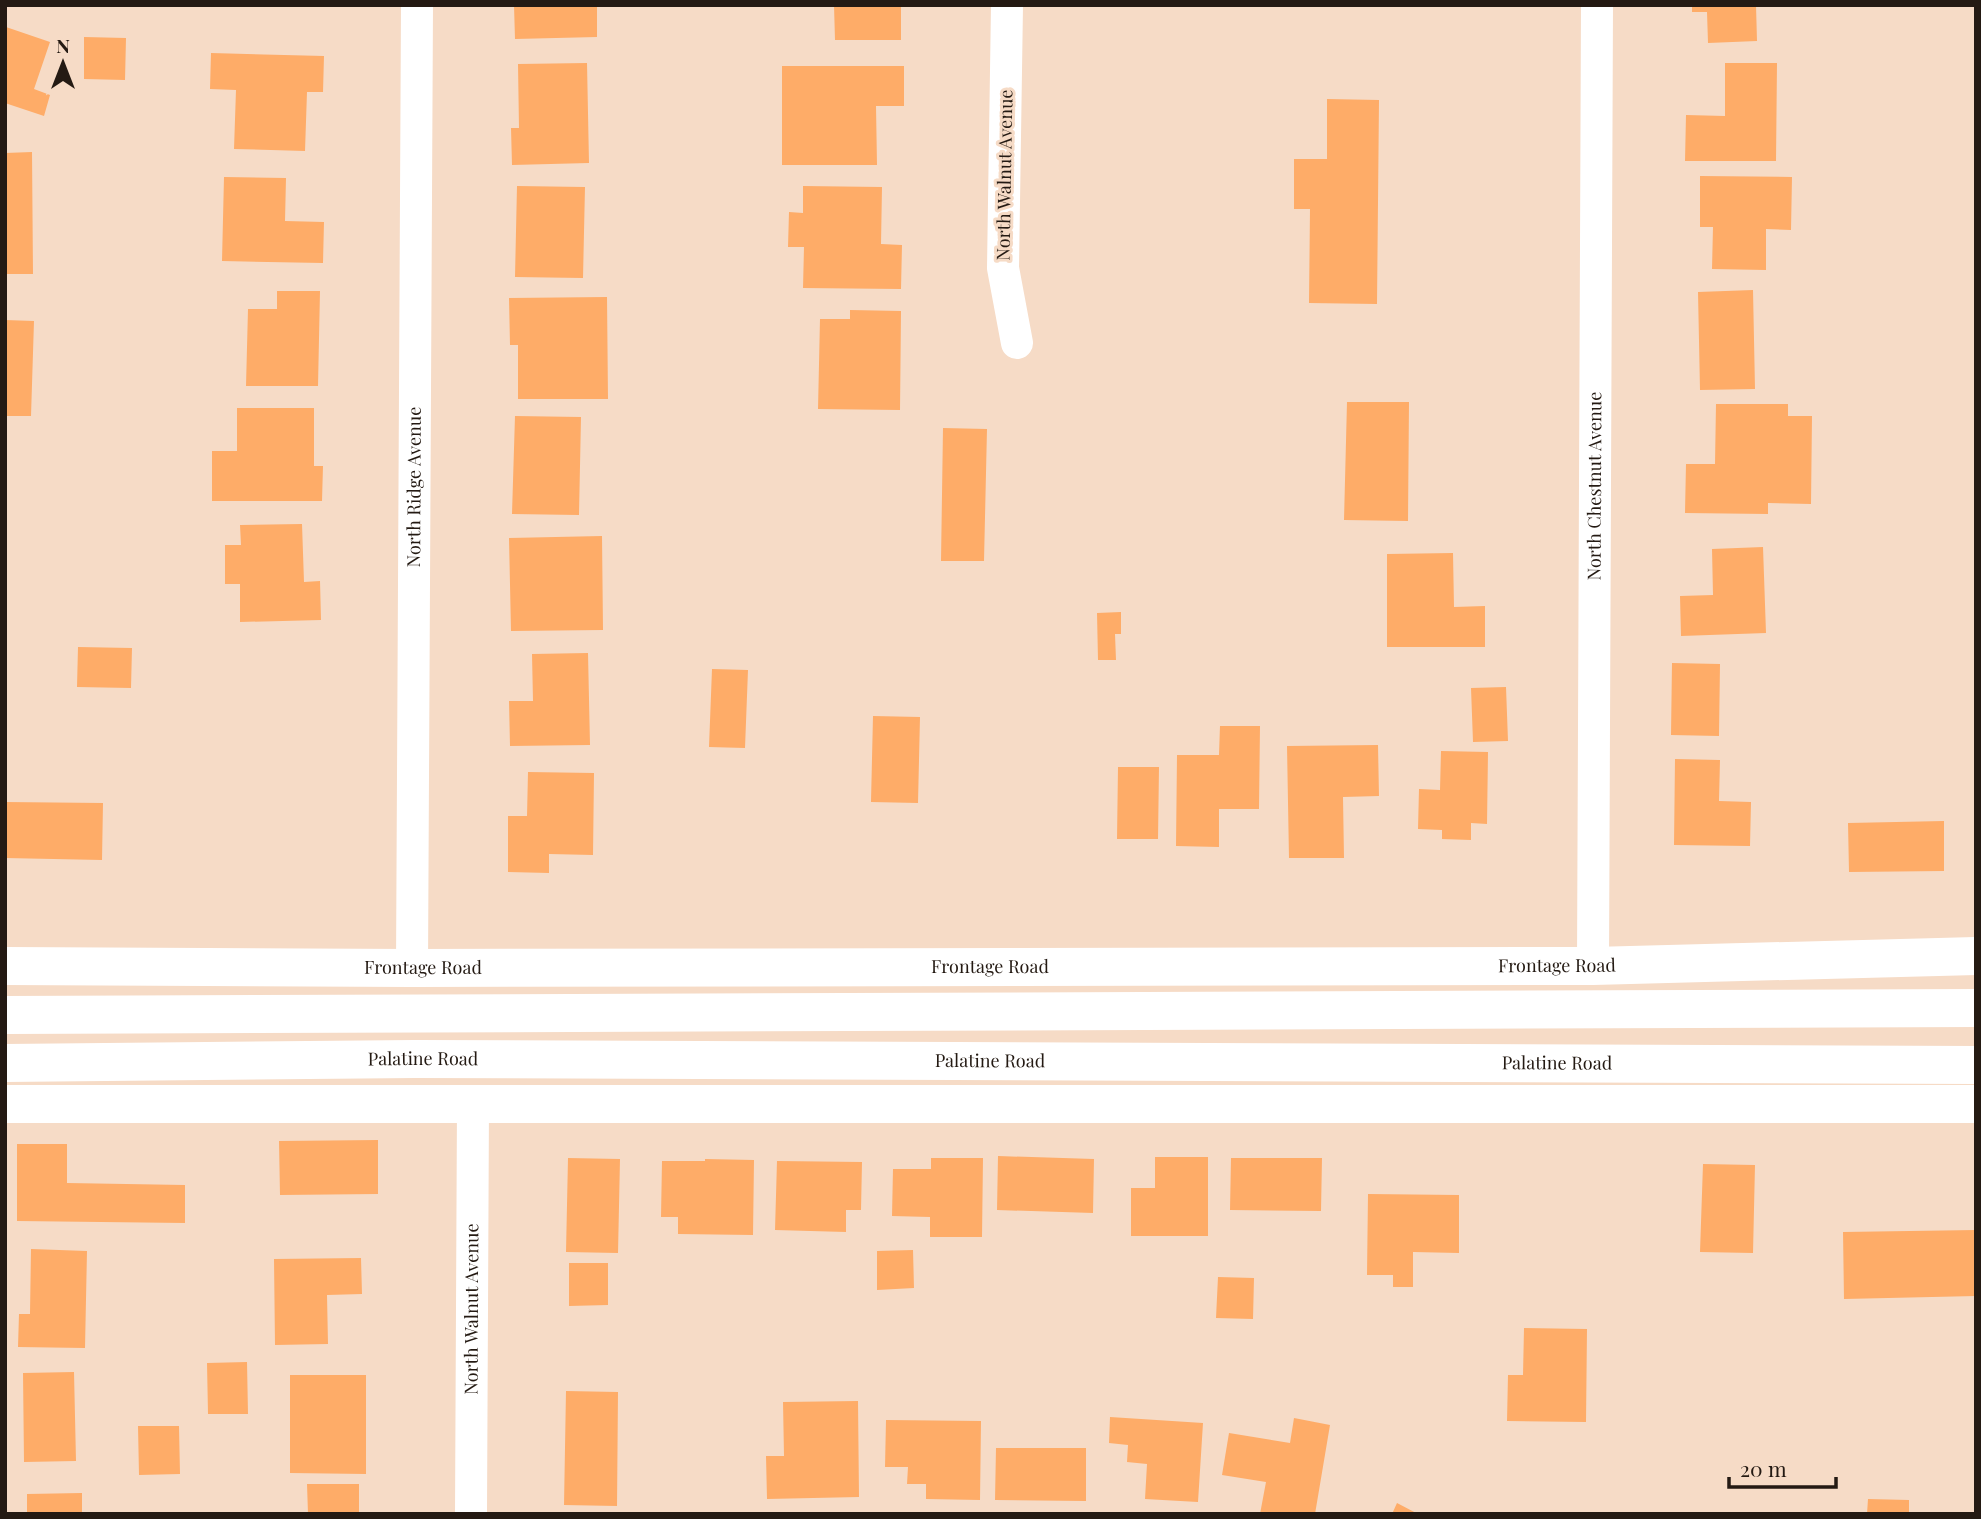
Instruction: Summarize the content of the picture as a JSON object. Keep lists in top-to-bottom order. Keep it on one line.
{"streets":{"main road":["Frontage Road","Palatine Road"],"street":["North Walnut Avenue","North Chestnut Avenue","North Ridge Avenue"]},"crossings":[["North Chestnut Avenue","Frontage Road"],["North Ridge Avenue","Frontage Road"]],"scale_bar":"20 m","north":"top"}
